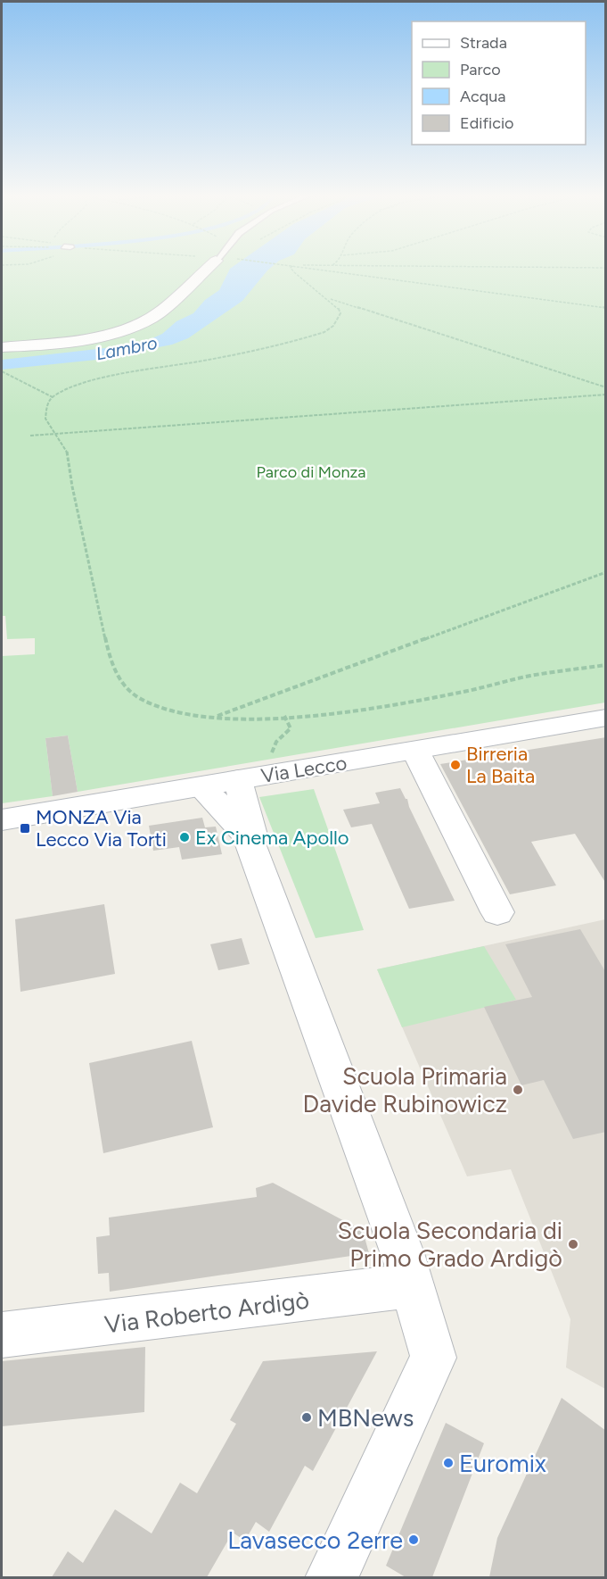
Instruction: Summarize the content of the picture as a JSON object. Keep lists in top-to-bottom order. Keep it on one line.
{"streets":{"street":["Via Lecco","Via Roberto Ardigò"]},"water":["Lambro"],"parks":["Parco di Monza"],"places":{"other":["Birreria La Baita","Ex Cinema Apollo","Scuola Primaria Davide Rubinowicz","Scuola Secondaria di Primo Grado Ardigò","MBNews","Euromix","Lavasecco 2erre"],"transit":["MONZA Via Lecco Via Torti"]},"legend":["Strada","Parco","Acqua","Edificio"]}
